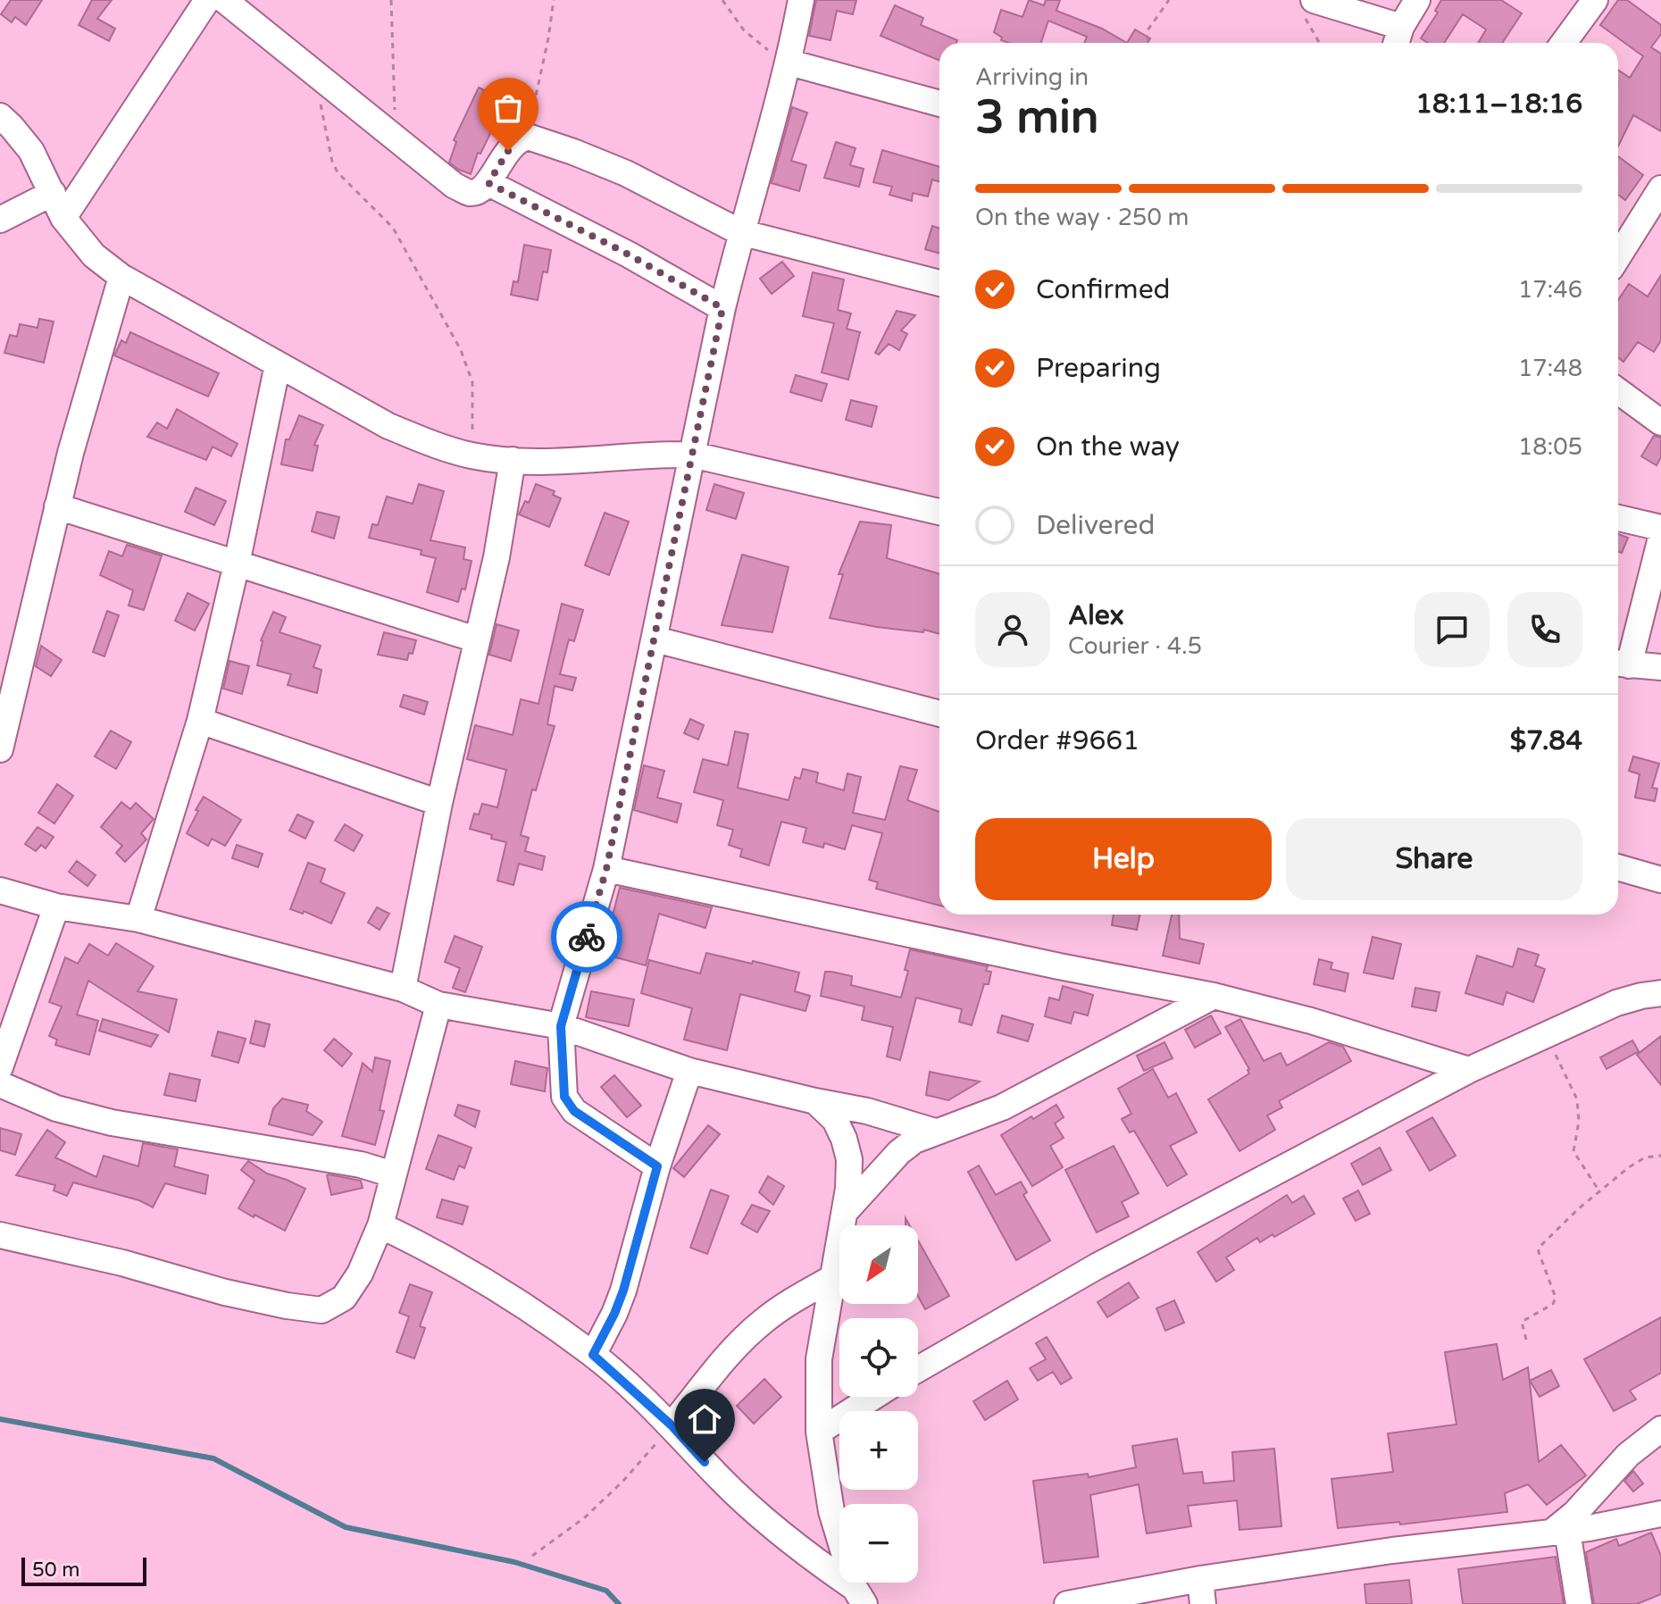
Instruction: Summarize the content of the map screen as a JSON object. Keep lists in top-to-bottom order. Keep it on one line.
{"scale_bar":"50 m","north":"bottom left","page":{"heading":["3 min","Arriving in","18:11–18:16"],"panel":["Alex","Courier · 4.5","Order #9661","$7.84"],"bar":"On the way · 250 m","list":[["Confirmed","17:46"],["Preparing","17:48"],["On the way","18:05"],"Delivered"],"buttons":["Help","Share"],"map_buttons":["+","−"],"scale":"50 m"}}
